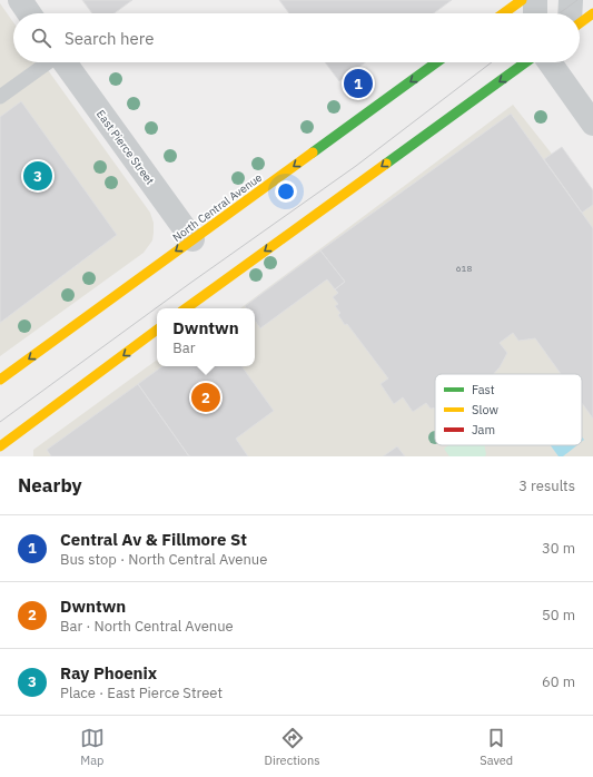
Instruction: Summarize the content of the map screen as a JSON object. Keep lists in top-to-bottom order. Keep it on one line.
{"streets":{"main road":["North Central Avenue"],"street":["East Pierce Street"]},"crossings":[["East Pierce Street","North Central Avenue"]],"house_numbers":["618"],"legend":["Fast","Slow","Jam"],"page":{"search":"Search here","pins":["1","3","2"],"popup":["Dwntwn","Bar"],"heading":["Nearby","3 results"],"list":[{"mark":"1","name":"Central Av & Fillmore St","note":"Bus stop · North Central Avenue","value":"30 m"},{"mark":"2","name":"Dwntwn","note":"Bar · North Central Avenue","value":"50 m"},{"mark":"3","name":"Ray Phoenix","note":"Place · East Pierce Street","value":"60 m"}],"nav":["Map","Directions","Saved"]}}
